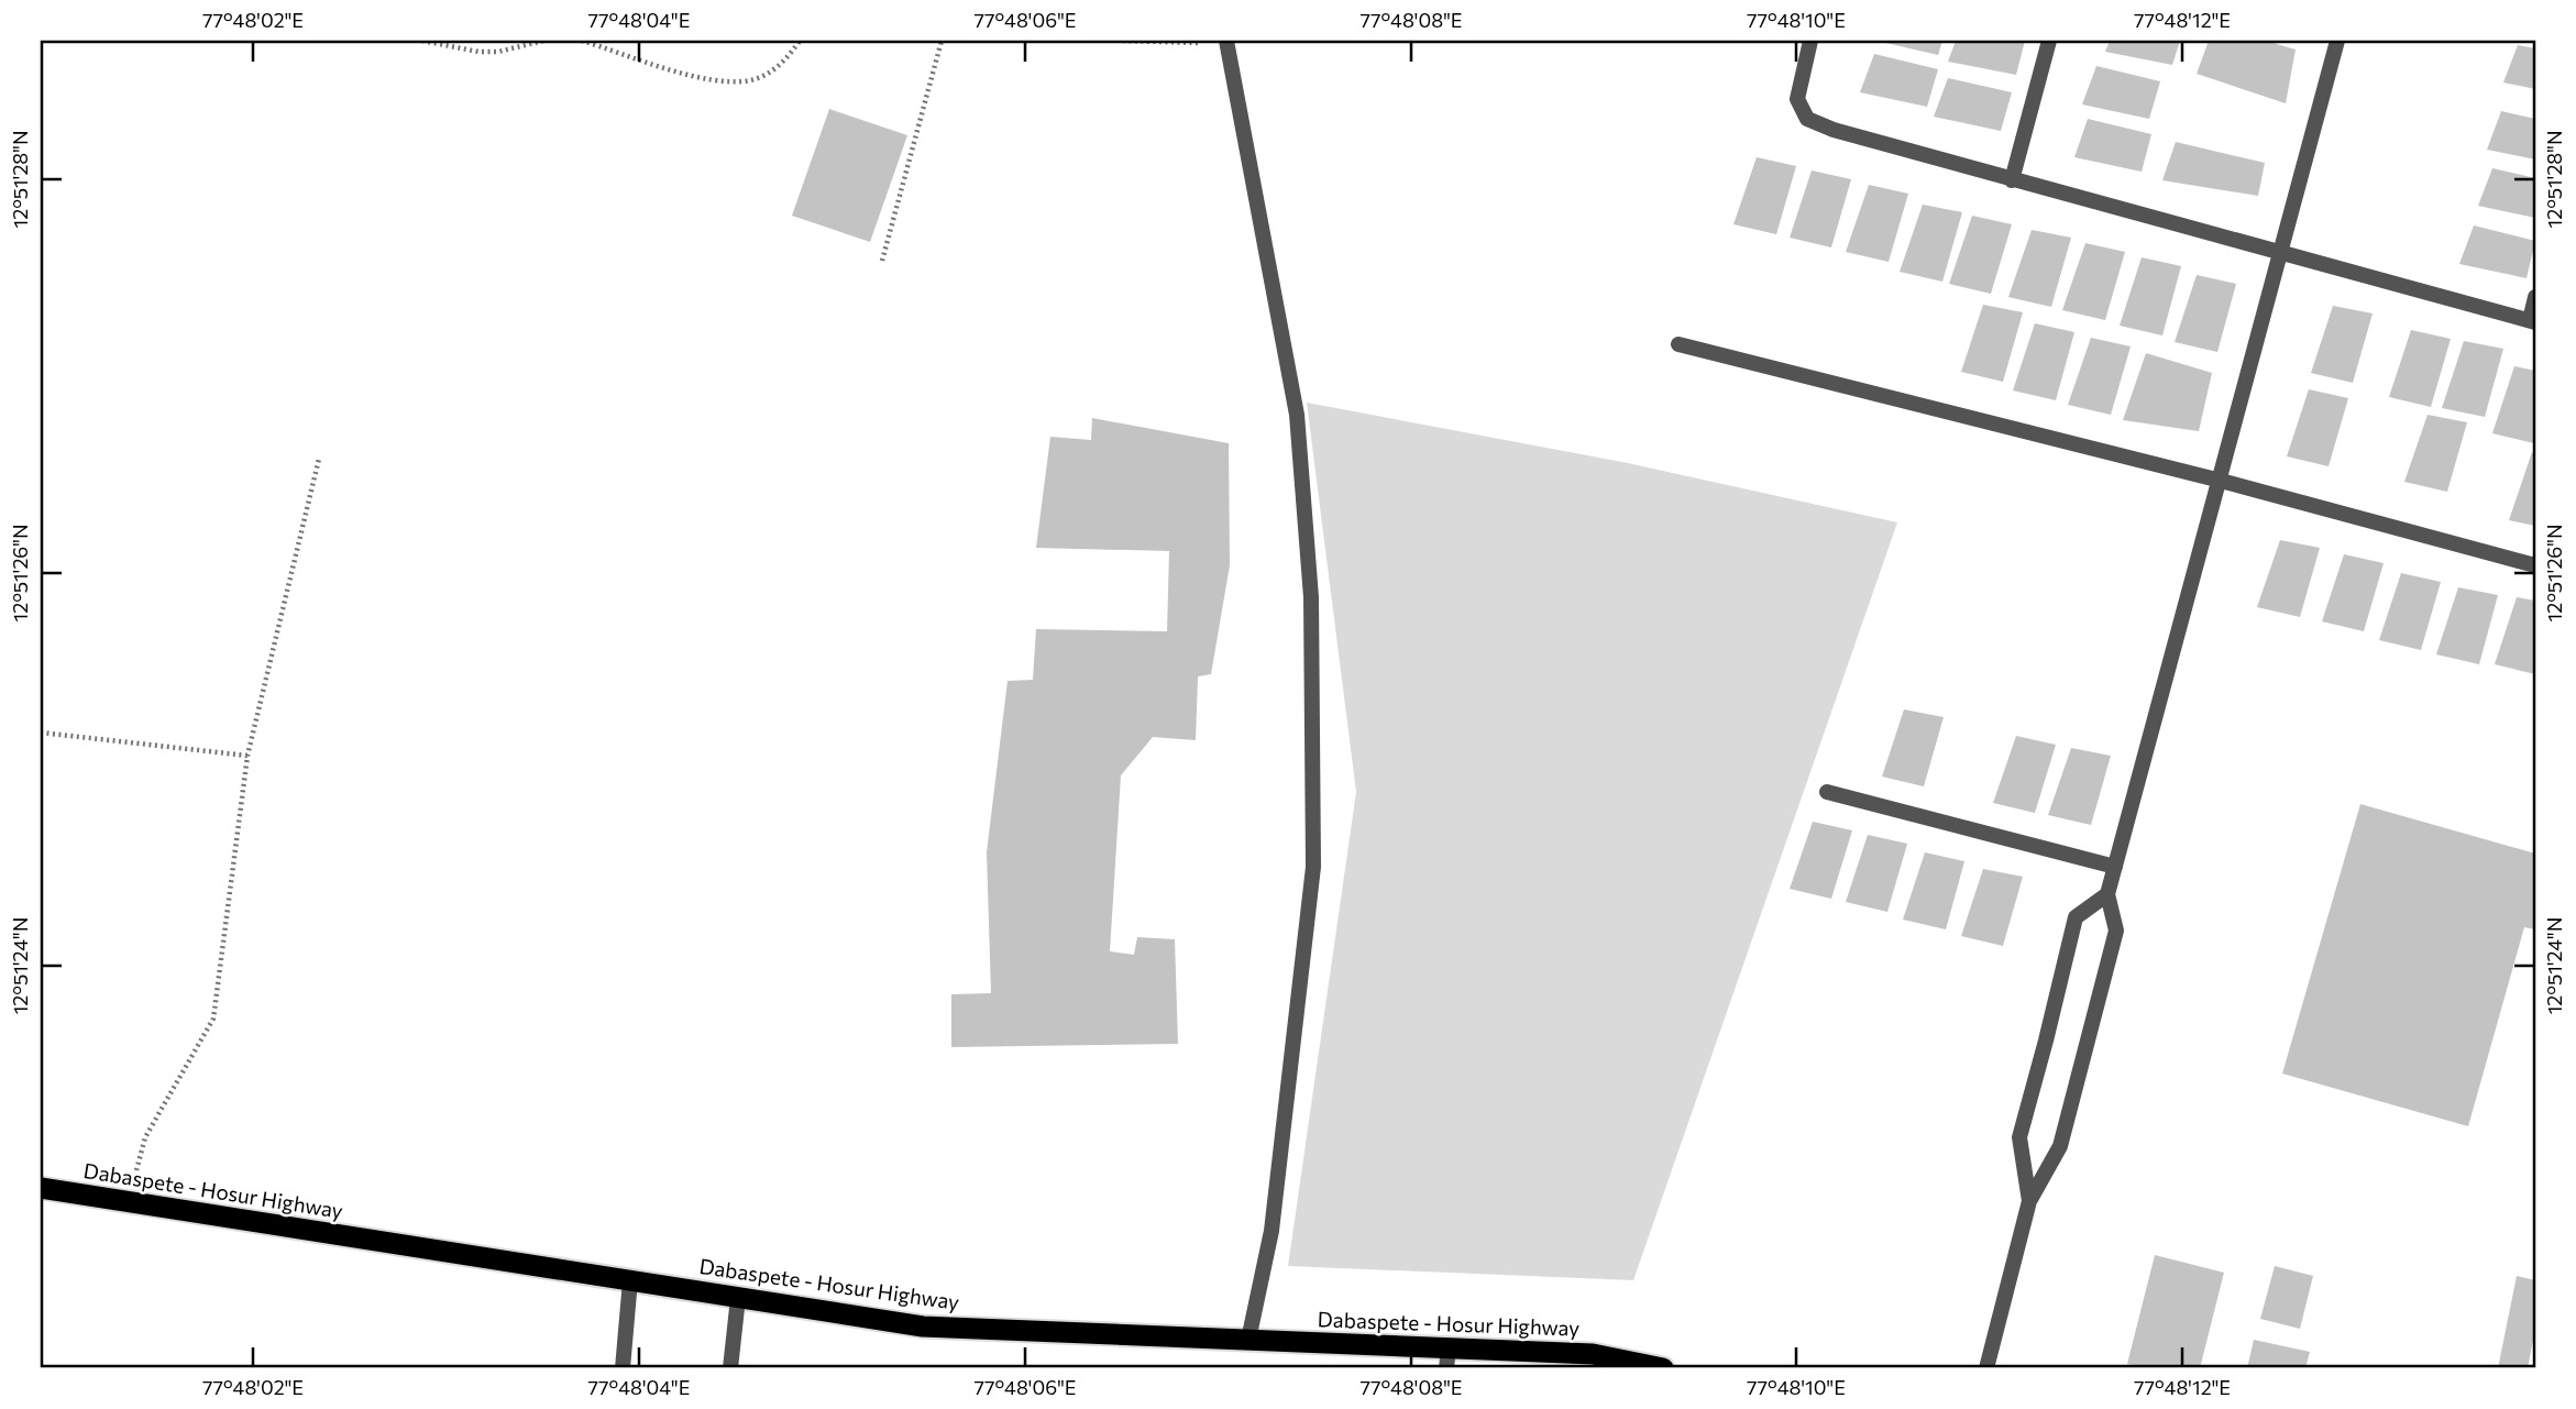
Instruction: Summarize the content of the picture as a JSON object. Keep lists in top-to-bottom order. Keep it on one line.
{"streets":{"highway":["Dabaspete - Hosur Highway"]},"coordinates":["77°48'02\"E","77°48'04\"E","77°48'06\"E","77°48'08\"E","77°48'10\"E","77°48'12\"E","12°51'28\"N","12°51'26\"N","12°51'24\"N"]}
